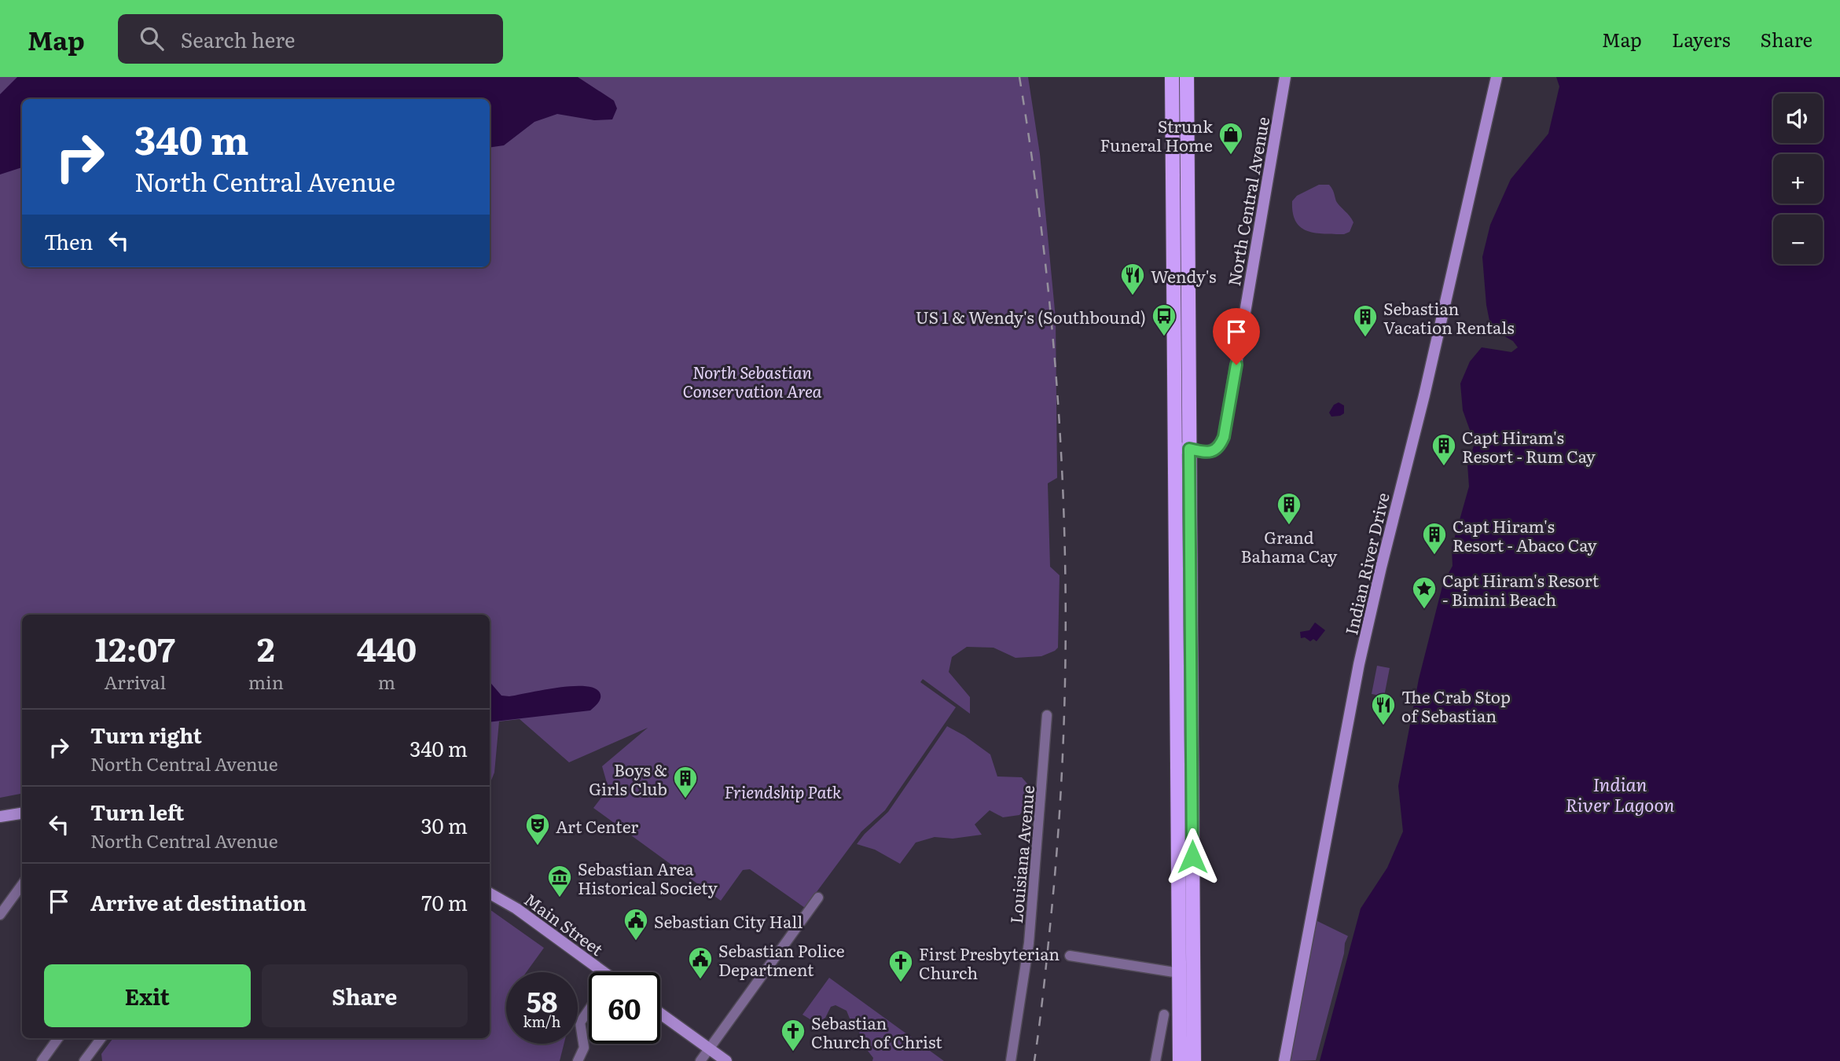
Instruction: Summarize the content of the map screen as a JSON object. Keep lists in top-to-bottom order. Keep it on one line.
{"streets":{"street":["North Central Avenue","Indian River Drive","Louisiana Avenue","Main Street"]},"water":["Indian River Lagoon"],"parks":["North Sebastian Conservation Area","Friendship Patk"],"places":{"shop":["Strunk Funeral Home"],"restaurant":["Wendy's","The Crab Stop of Sebastian"],"bus stop":["US 1 & Wendy's (Southbound)"],"building":["Sebastian Vacation Rentals","Capt Hiram's Resort - Rum Cay","Grand Bahama Cay","Capt Hiram's Resort - Abaco Cay","Boys & Girls Club"],"place":["Capt Hiram's Resort - Bimini Beach"],"theatre":["Art Center"],"museum":["Sebastian Area Historical Society"],"public building":["Sebastian City Hall","Sebastian Police Department"],"church":["First Presbyterian Church","Sebastian Church of Christ"]},"page":{"header":"Map","search":"Search here","nav":["Map","Layers","Share"],"map_buttons":["+","−"],"turn":["340 m","North Central Avenue"],"then":"Then","eta":["12:07","Arrival","2","min","440","m"],"list":[{"name":"Turn right","note":"North Central Avenue","value":"340 m"},{"name":"Turn left","note":"North Central Avenue","value":"30 m"},{"name":"Arrive at destination","value":"70 m"}],"buttons":["Exit","Share"],"speed":"58 km/h","limit":"60"}}
